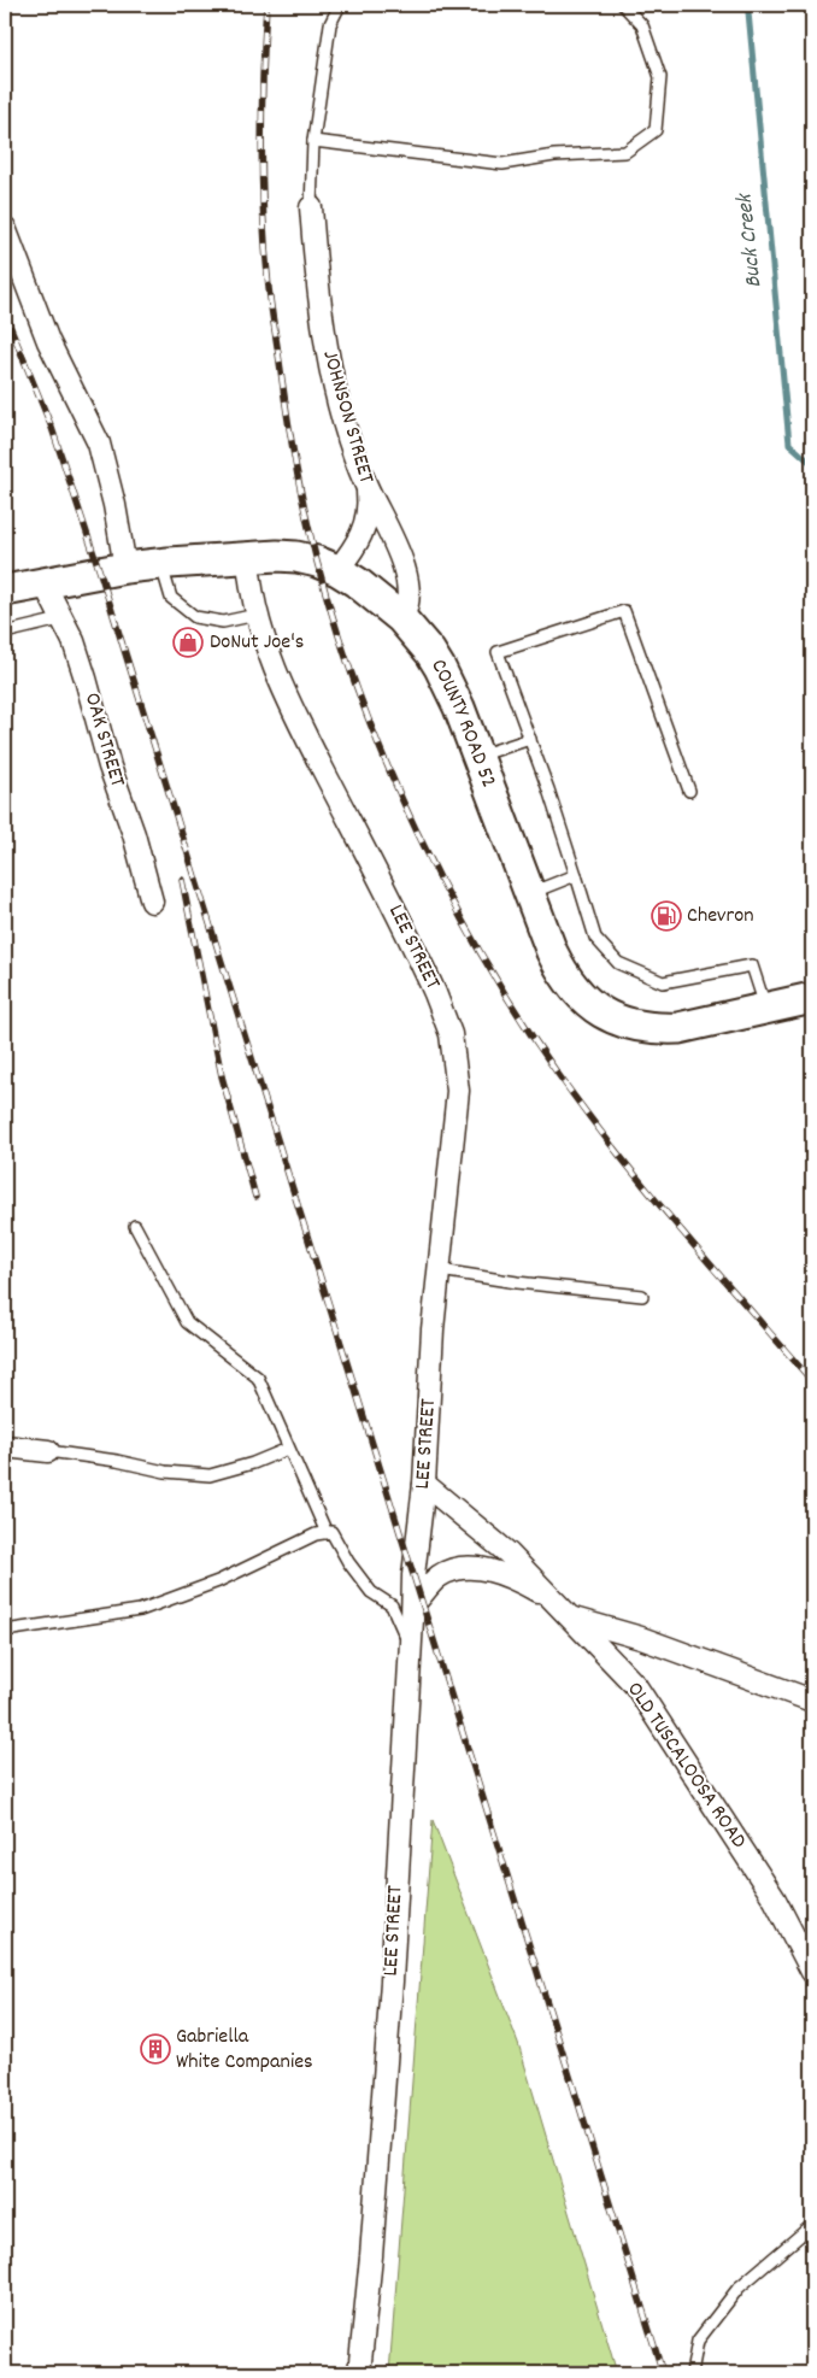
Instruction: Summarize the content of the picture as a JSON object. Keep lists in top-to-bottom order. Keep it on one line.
{"streets":{"street":["JOHNSON STREET","COUNTY ROAD 52","OAK STREET","LEE STREET","OLD TUSCALOOSA ROAD"]},"crossings":[["JOHNSON STREET","COUNTY ROAD 52"],["COUNTY ROAD 52","OAK STREET"],["COUNTY ROAD 52","LEE STREET"],["LEE STREET","OLD TUSCALOOSA ROAD"]],"water":["Buck Creek"],"places":{"shop":["DoNut Joe's"],"fuel station":["Chevron"],"building":["Gabriella White Companies"]}}
